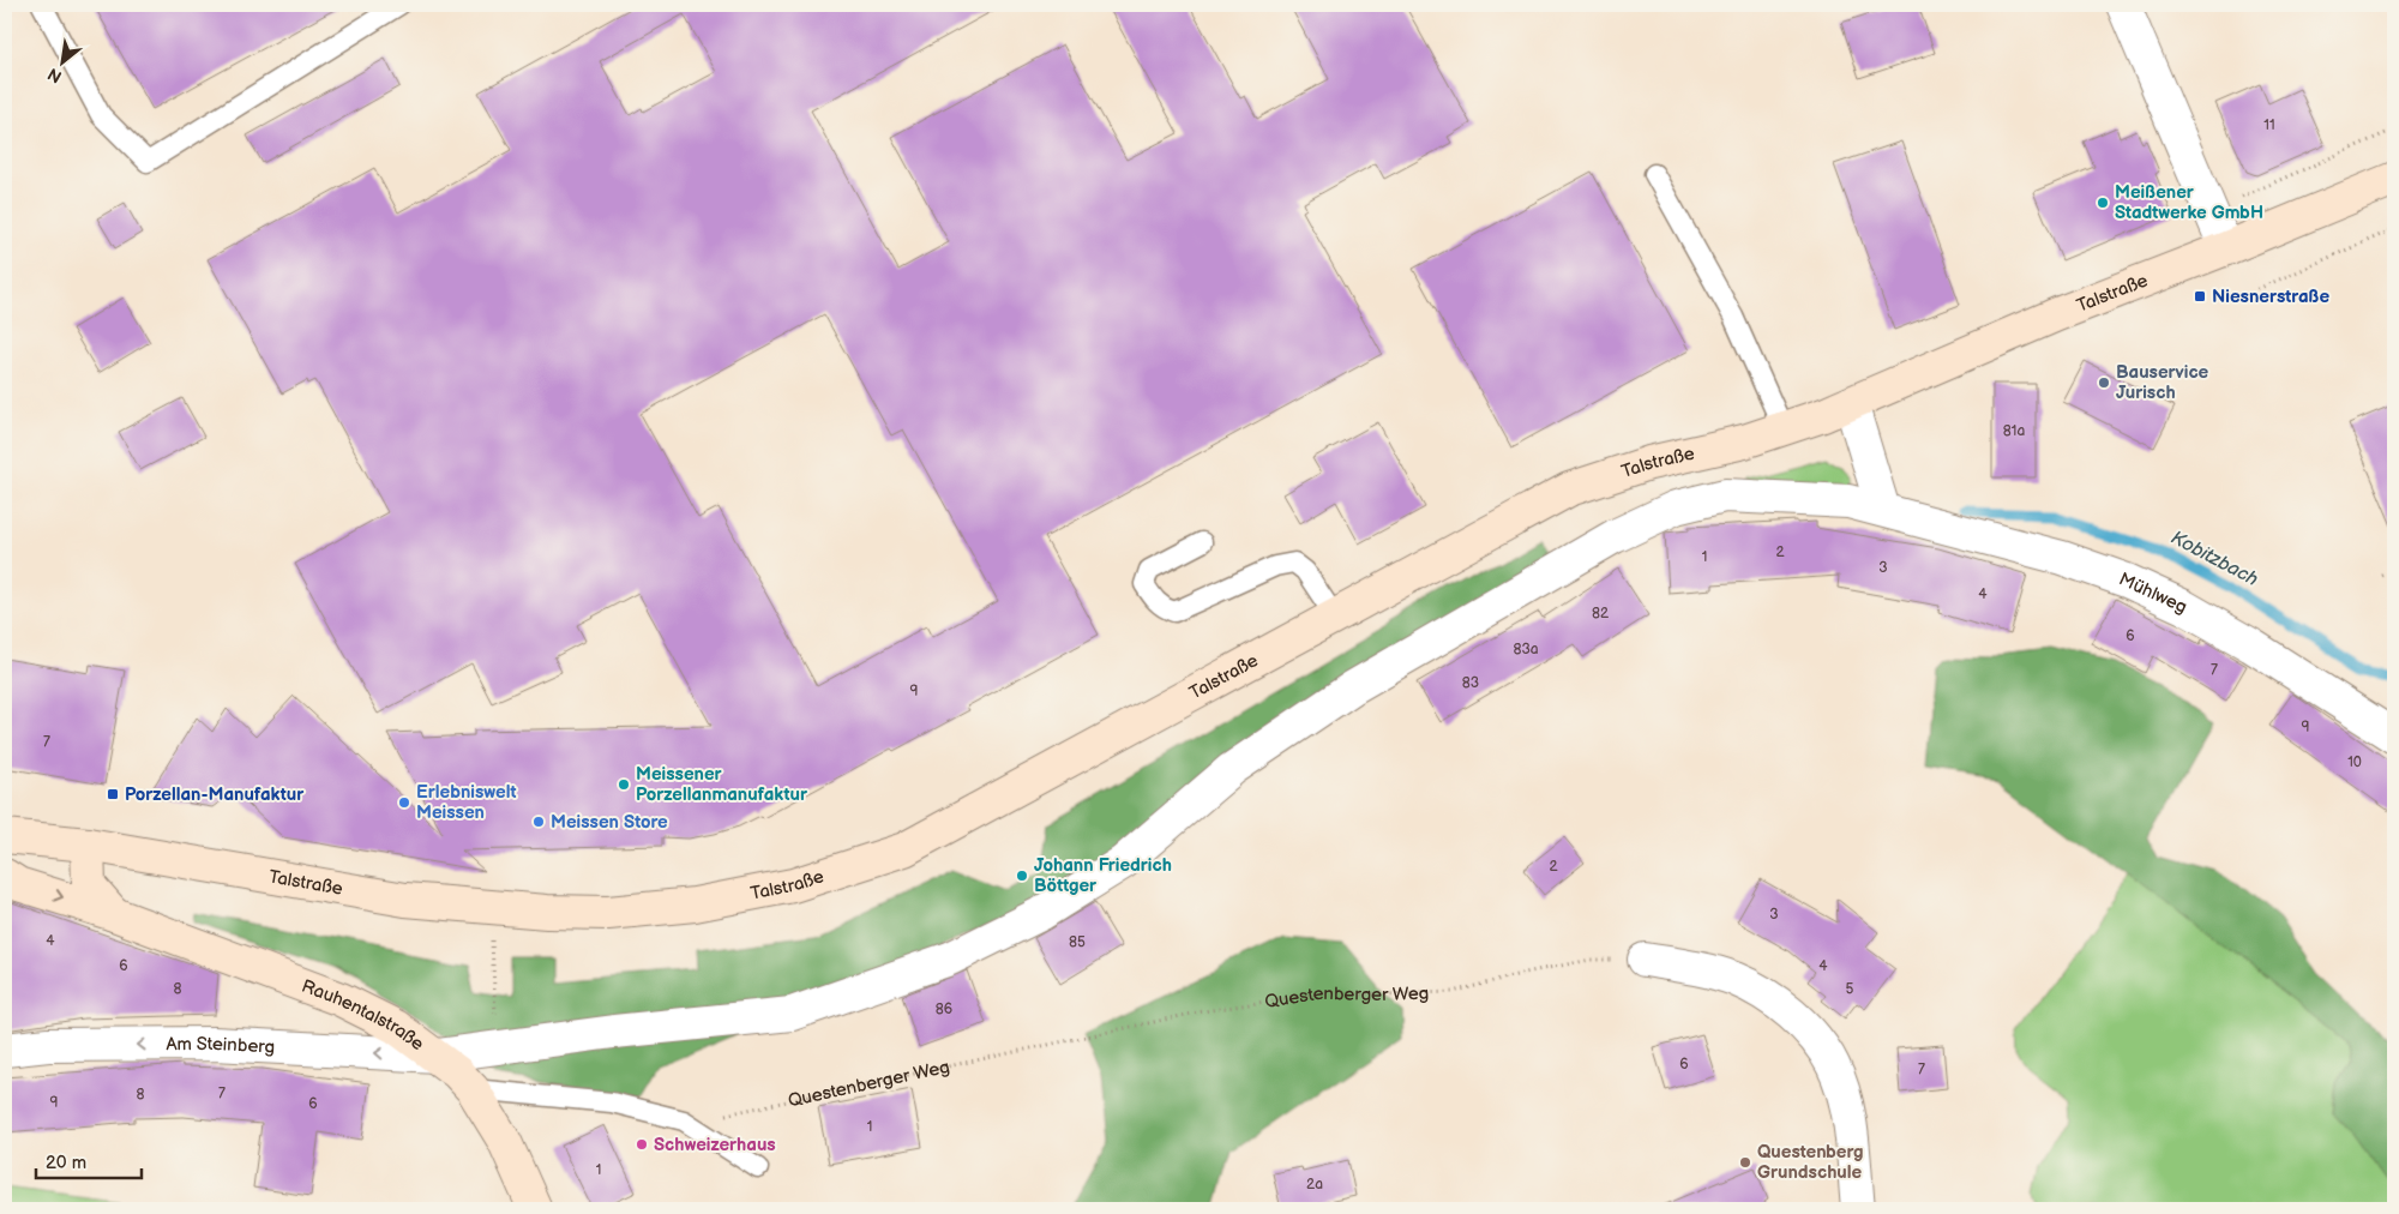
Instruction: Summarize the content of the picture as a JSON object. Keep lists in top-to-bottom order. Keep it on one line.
{"streets":{"main road":["Talstraße","Rauhentalstraße"],"street":["Mühlweg","Am Steinberg"],"path":["Questenberger Weg"]},"crossings":[["Talstraße","Rauhentalstraße"],["Mühlweg","Rauhentalstraße"],["Mühlweg","Am Steinberg"],["Rauhentalstraße","Am Steinberg"]],"one_way":["Am Steinberg"],"water":["Kobitzbach"],"places":{"other":["Meißener Stadtwerke GmbH","Bauservice Jurisch","Meissener Porzellanmanufaktur","Erlebniswelt Meissen","Meissen Store","Johann Friedrich Böttger","Schweizerhaus","Questenberg Grundschule"],"transit":["Niesnerstraße","Porzellan-Manufaktur"]},"house_numbers":["11","81a","2","1","3","4","82","6","83a","7","83","9","9","7","10","2","3","4","85","6","4","8","5","86","6","7","7","8","9","6","1","1","2a"],"scale_bar":"20 m","north":"bottom left"}
